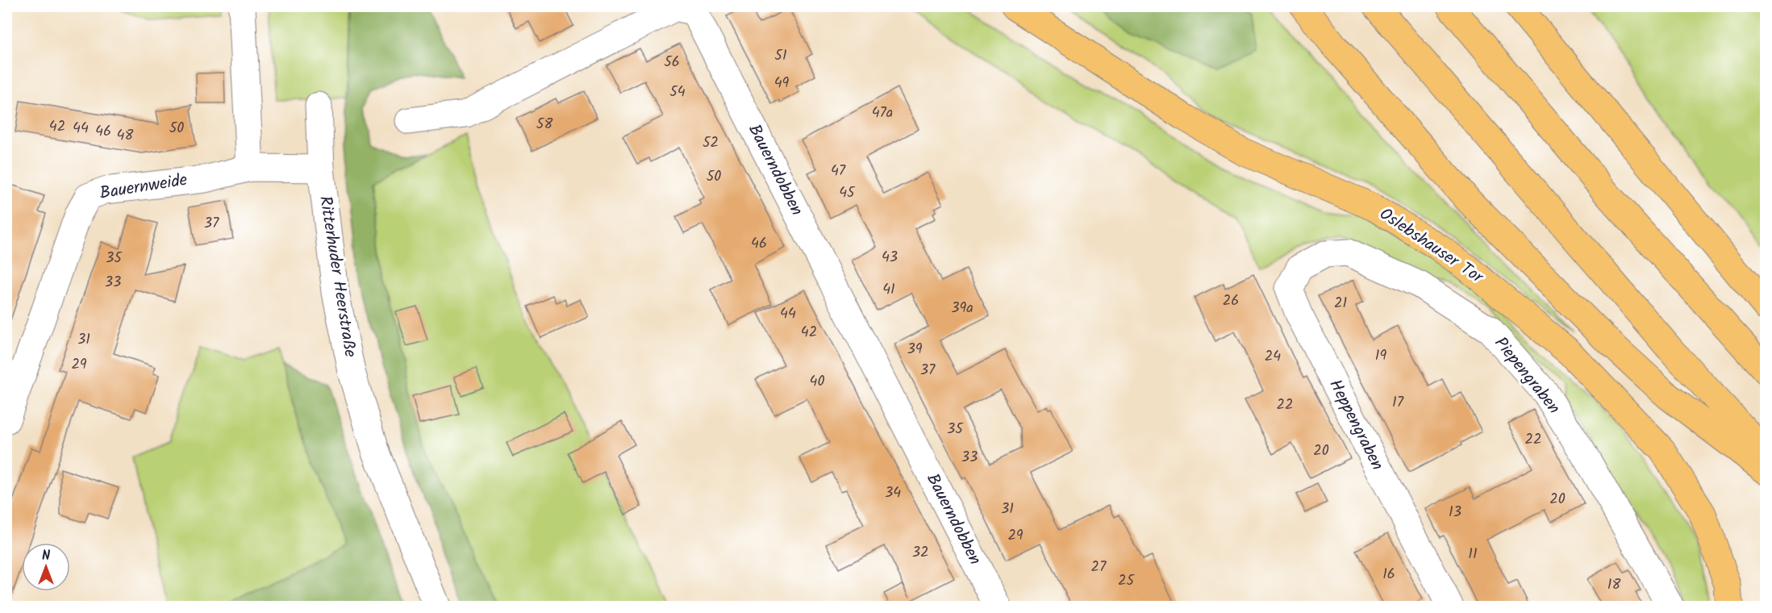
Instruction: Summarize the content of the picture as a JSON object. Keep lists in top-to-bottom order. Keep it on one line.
{"streets":{"highway":["Oslebshauser Tor"],"street":["Bauerndobben","Bauernweide","Ritterhuder Heerstraße","Piepengraben","Heppengraben"]},"crossings":[["Bauernweide","Ritterhuder Heerstraße"],["Piepengraben","Heppengraben"]],"house_numbers":["51","56","49","54","47a","58","42","44","50","46","48","52","47","50","45","37","46","43","35","33","41","26","21","39a","44","42","31","39","19","24","29","37","40","17","22","35","22","20","33","34","20","31","13","29","32","11","27","16","25","18"],"north":"top"}
